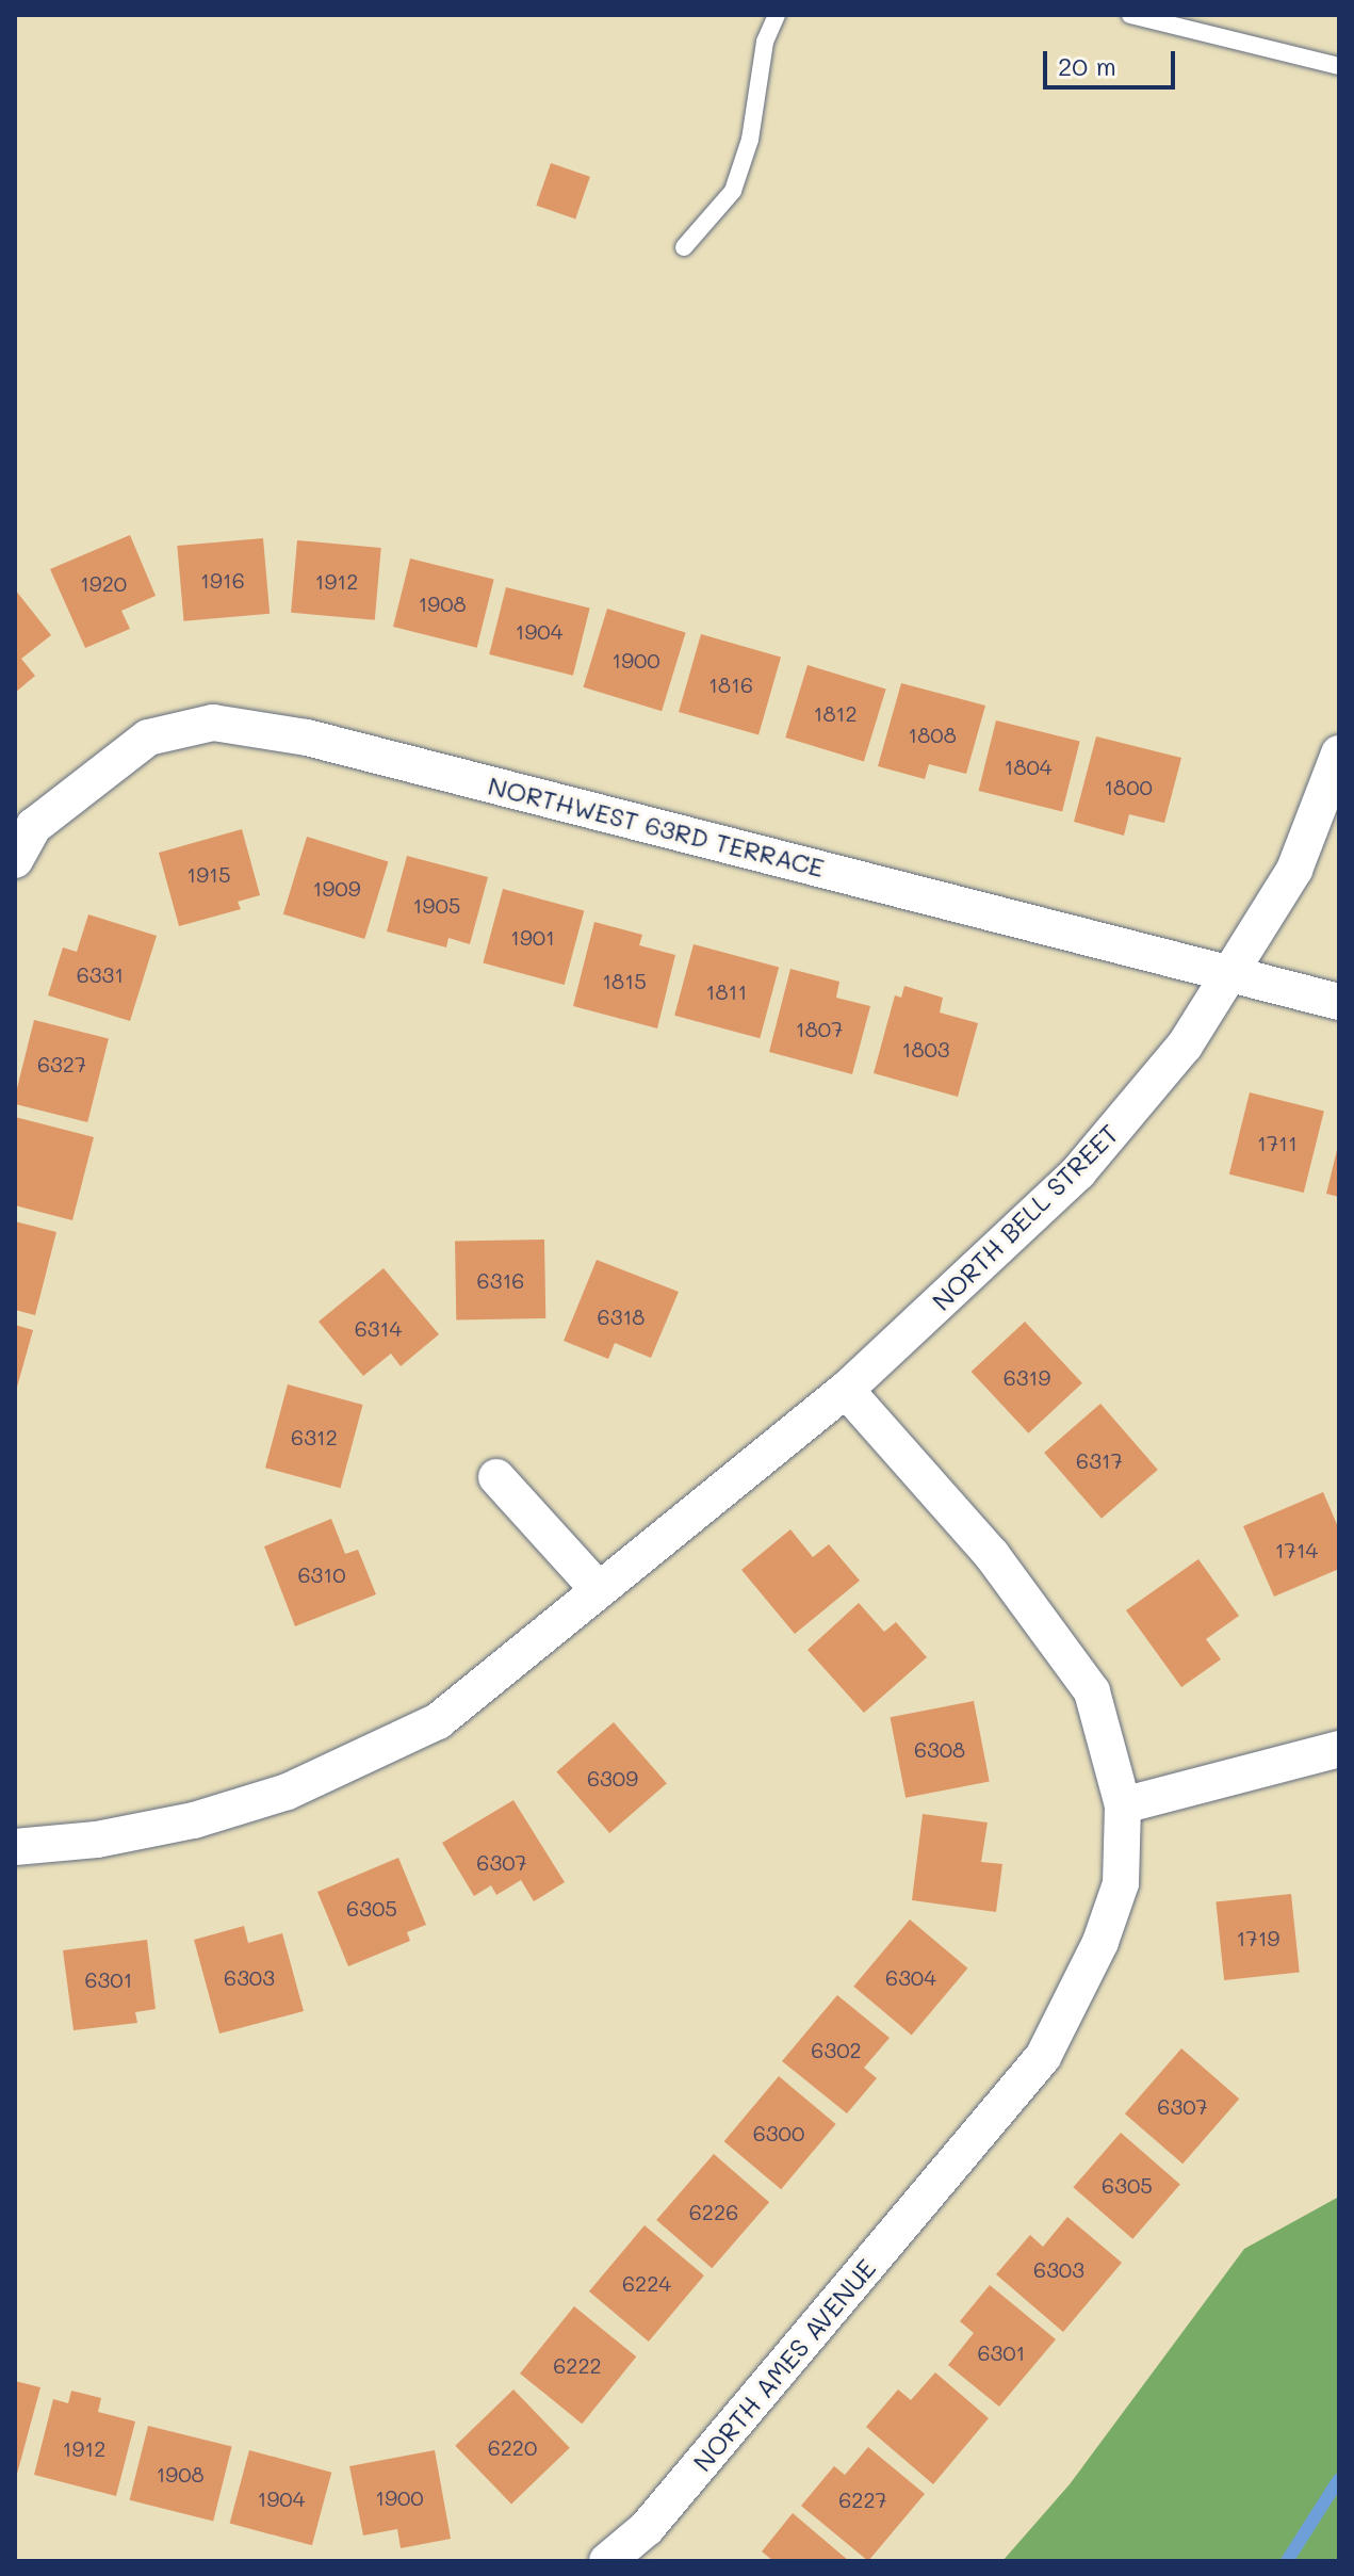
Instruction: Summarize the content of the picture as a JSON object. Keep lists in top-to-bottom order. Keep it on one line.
{"streets":{"street":["NORTHWEST 63RD TERRACE","NORTH BELL STREET","NORTH AMES AVENUE"]},"crossings":[["NORTHWEST 63RD TERRACE","NORTH BELL STREET"]],"house_numbers":["1916","1912","1920","1908","1904","1900","1816","1812","1808","1804","1800","1915","1909","1905","1901","6331","1815","1811","1807","1803","6327","1711","6316","6318","6314","6319","6312","6317","1714","6310","6308","6309","6307","6305","1719","6303","6304","6301","6302","6307","6300","6305","6226","6303","6224","6301","6222","6220","1912","1908","1900","1904","6227"],"scale_bar":"20 m"}
